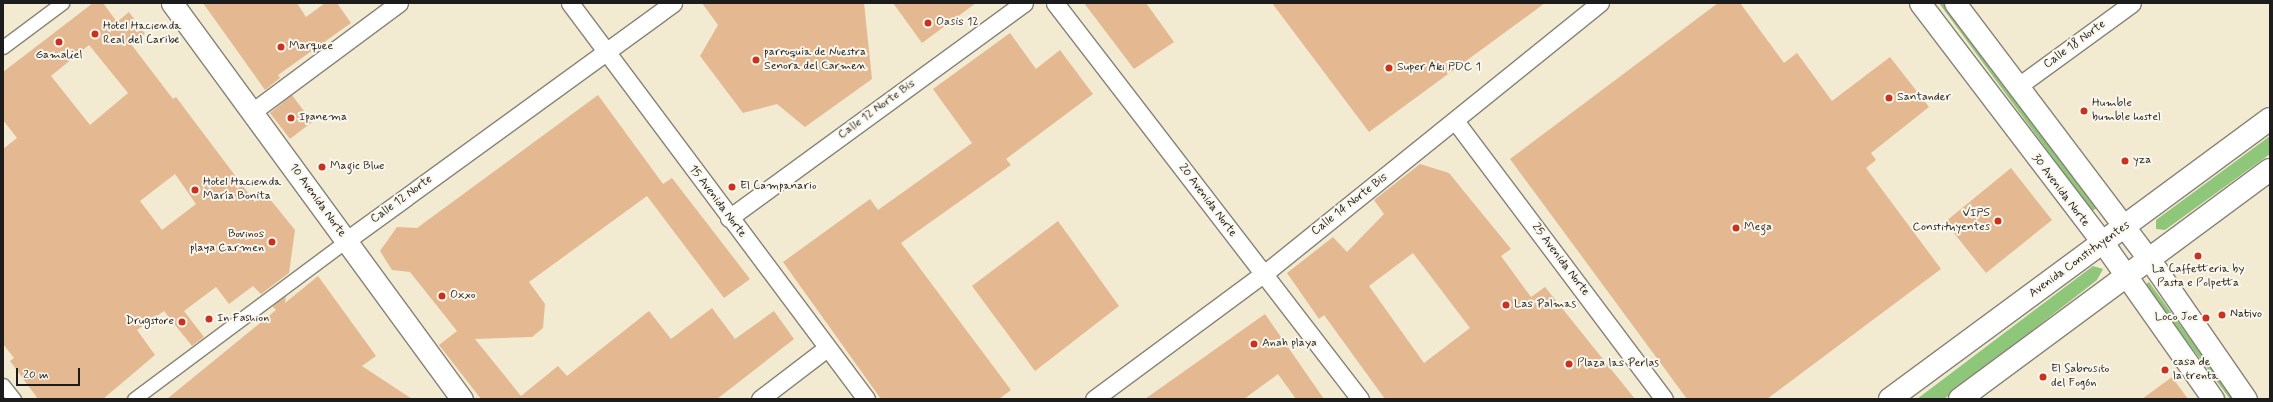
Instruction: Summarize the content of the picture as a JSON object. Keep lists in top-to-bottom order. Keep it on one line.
{"streets":{"main road":["Avenida Constituyentes"],"street":["Calle 18 Norte","Calle 12 Norte Bis","30 Avenida Norte","Calle 12 Norte","10 Avenida Norte","20 Avenida Norte","15 Avenida Norte","Calle 14 Norte Bis","25 Avenida Norte"]},"crossings":[["Calle 12 Norte Bis","15 Avenida Norte"],["30 Avenida Norte","Avenida Constituyentes"],["Calle 12 Norte","10 Avenida Norte"],["Calle 12 Norte","15 Avenida Norte"],["20 Avenida Norte","Calle 14 Norte Bis"],["Calle 14 Norte Bis","25 Avenida Norte"]],"places":["Oasis 12","Hotel Hacienda Real del Caribe","Gamaliel","Marquee","parroquia de Nuestra Senora del Carmen","Super Aki PDC 1","Santander","Humble bumble hostel","Ipanema","yza","Magic Blue","El Campanario","Hotel Hacienda María Bonita","VIPS Constituyentes","Mega","Bovinos playa Carmen","La Caffetteria by Pasta e Polpetta","Oxxo","Las Palmas","Nativo","Loco Joe","In Fashion","Drugstore","Anah playa","Plaza las Perlas","casa de la trenta","El Sabrosito del Fogón"],"scale_bar":"20 m"}
